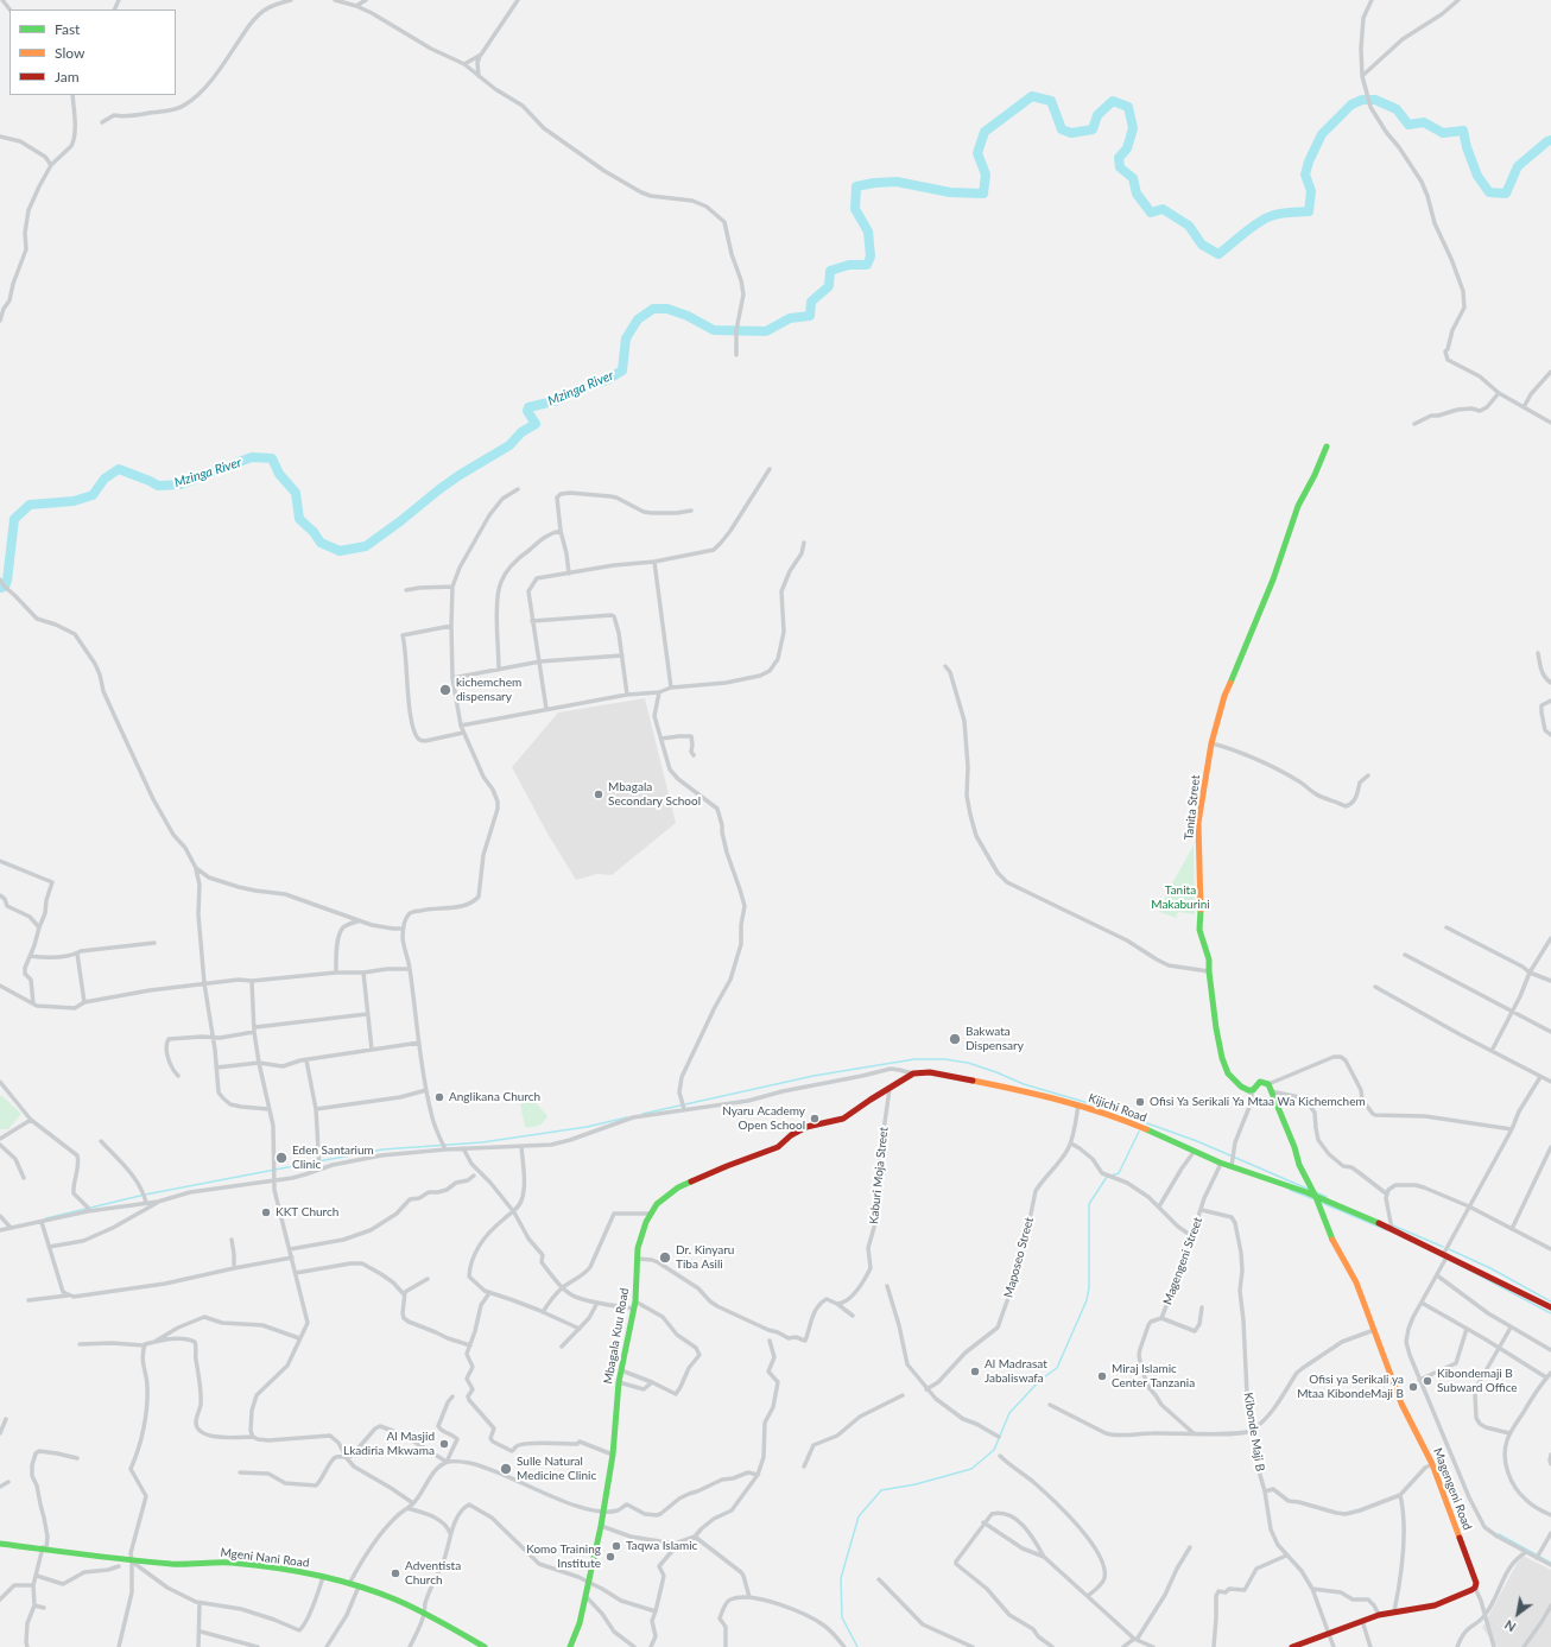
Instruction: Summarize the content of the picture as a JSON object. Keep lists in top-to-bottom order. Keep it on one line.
{"streets":{"street":["Tanita Street","Kijichi Road","Kaburi Moja Street","Maposeo Street","Magengeni Street","Mbagala Kuu Road","Kibonde Maji B","Magengeni Road","Mgeni Nani Road"]},"crossings":[["Kijichi Road","Maposeo Street"],["Kijichi Road","Magengeni Street"],["Kijichi Road","Mbagala Kuu Road"],["Kijichi Road","Magengeni Road"],["Kaburi Moja Street","Mbagala Kuu Road"],["Magengeni Street","Kibonde Maji B"]],"water":["Mzinga River"],"parks":["Tanita Makaburini"],"places":["kichemchem dispensary","Mbagala Secondary School","Bakwata Dispensary","Anglikana Church","Ofisi Ya Serikali Ya Mtaa Wa Kichemchem","Nyaru Academy Open School","Eden Santarium Clinic","KKT Church","Dr. Kinyaru Tiba Asili","Al Madrasat Jabaliswafa","Miraj Islamic Center Tanzania","Kibondemaji B Subward Office","Ofisi ya Serikali ya Mtaa KibondeMaji B","Al Masjid Lkadiria Mkwama","Sulle Natural Medicine Clinic","Taqwa Islamic","Komo Training Institute","Adventista Church"],"legend":["Fast","Slow","Jam"],"north":"bottom left"}
